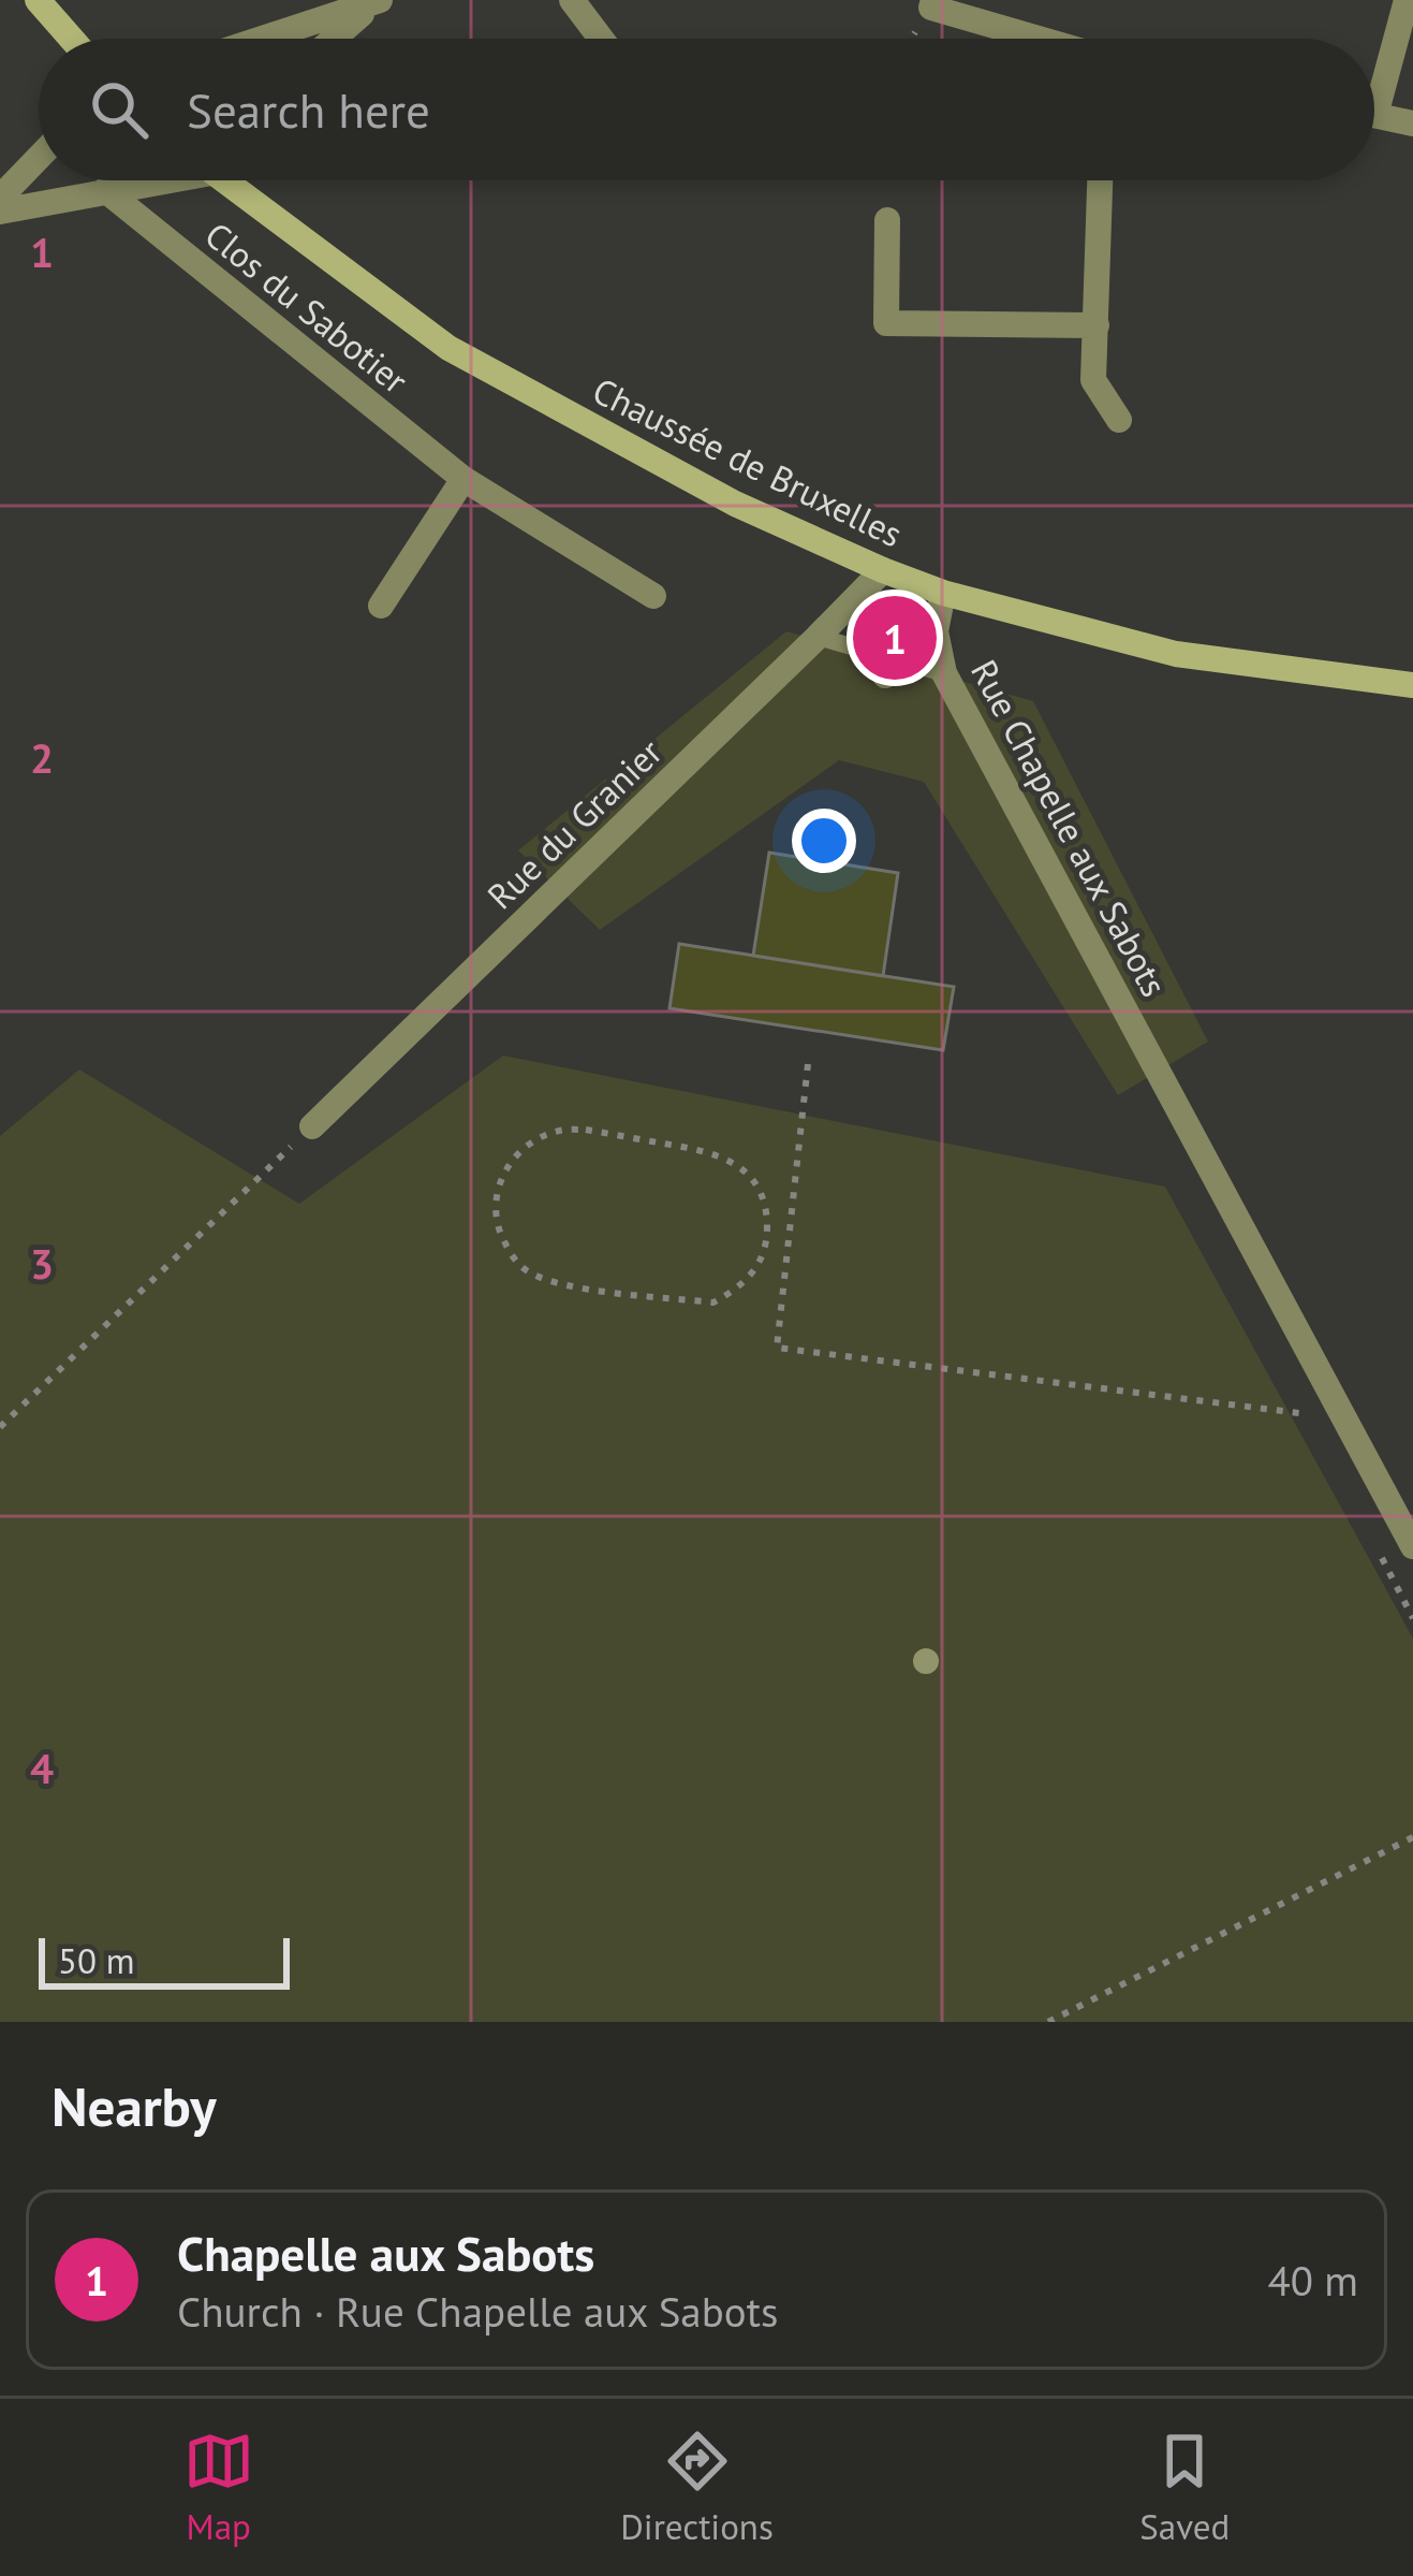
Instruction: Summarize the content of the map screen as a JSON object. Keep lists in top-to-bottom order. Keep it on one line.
{"streets":{"main road":["Chaussée de Bruxelles"],"street":["Clos du Sabotier","Rue du Granier","Rue Chapelle aux Sabots"]},"crossings":[["Chaussée de Bruxelles","Rue du Granier"],["Chaussée de Bruxelles","Rue Chapelle aux Sabots"]],"scale_bar":"50 m","page":{"search":"Search here","pins":"1","scale":"50 m","heading":"Nearby","list":[{"mark":"1","name":"Chapelle aux Sabots","note":"Church · Rue Chapelle aux Sabots","value":"40 m"}],"nav":["Map","Directions","Saved"]},"grid":{"rows":["1","2","3","4"]}}
